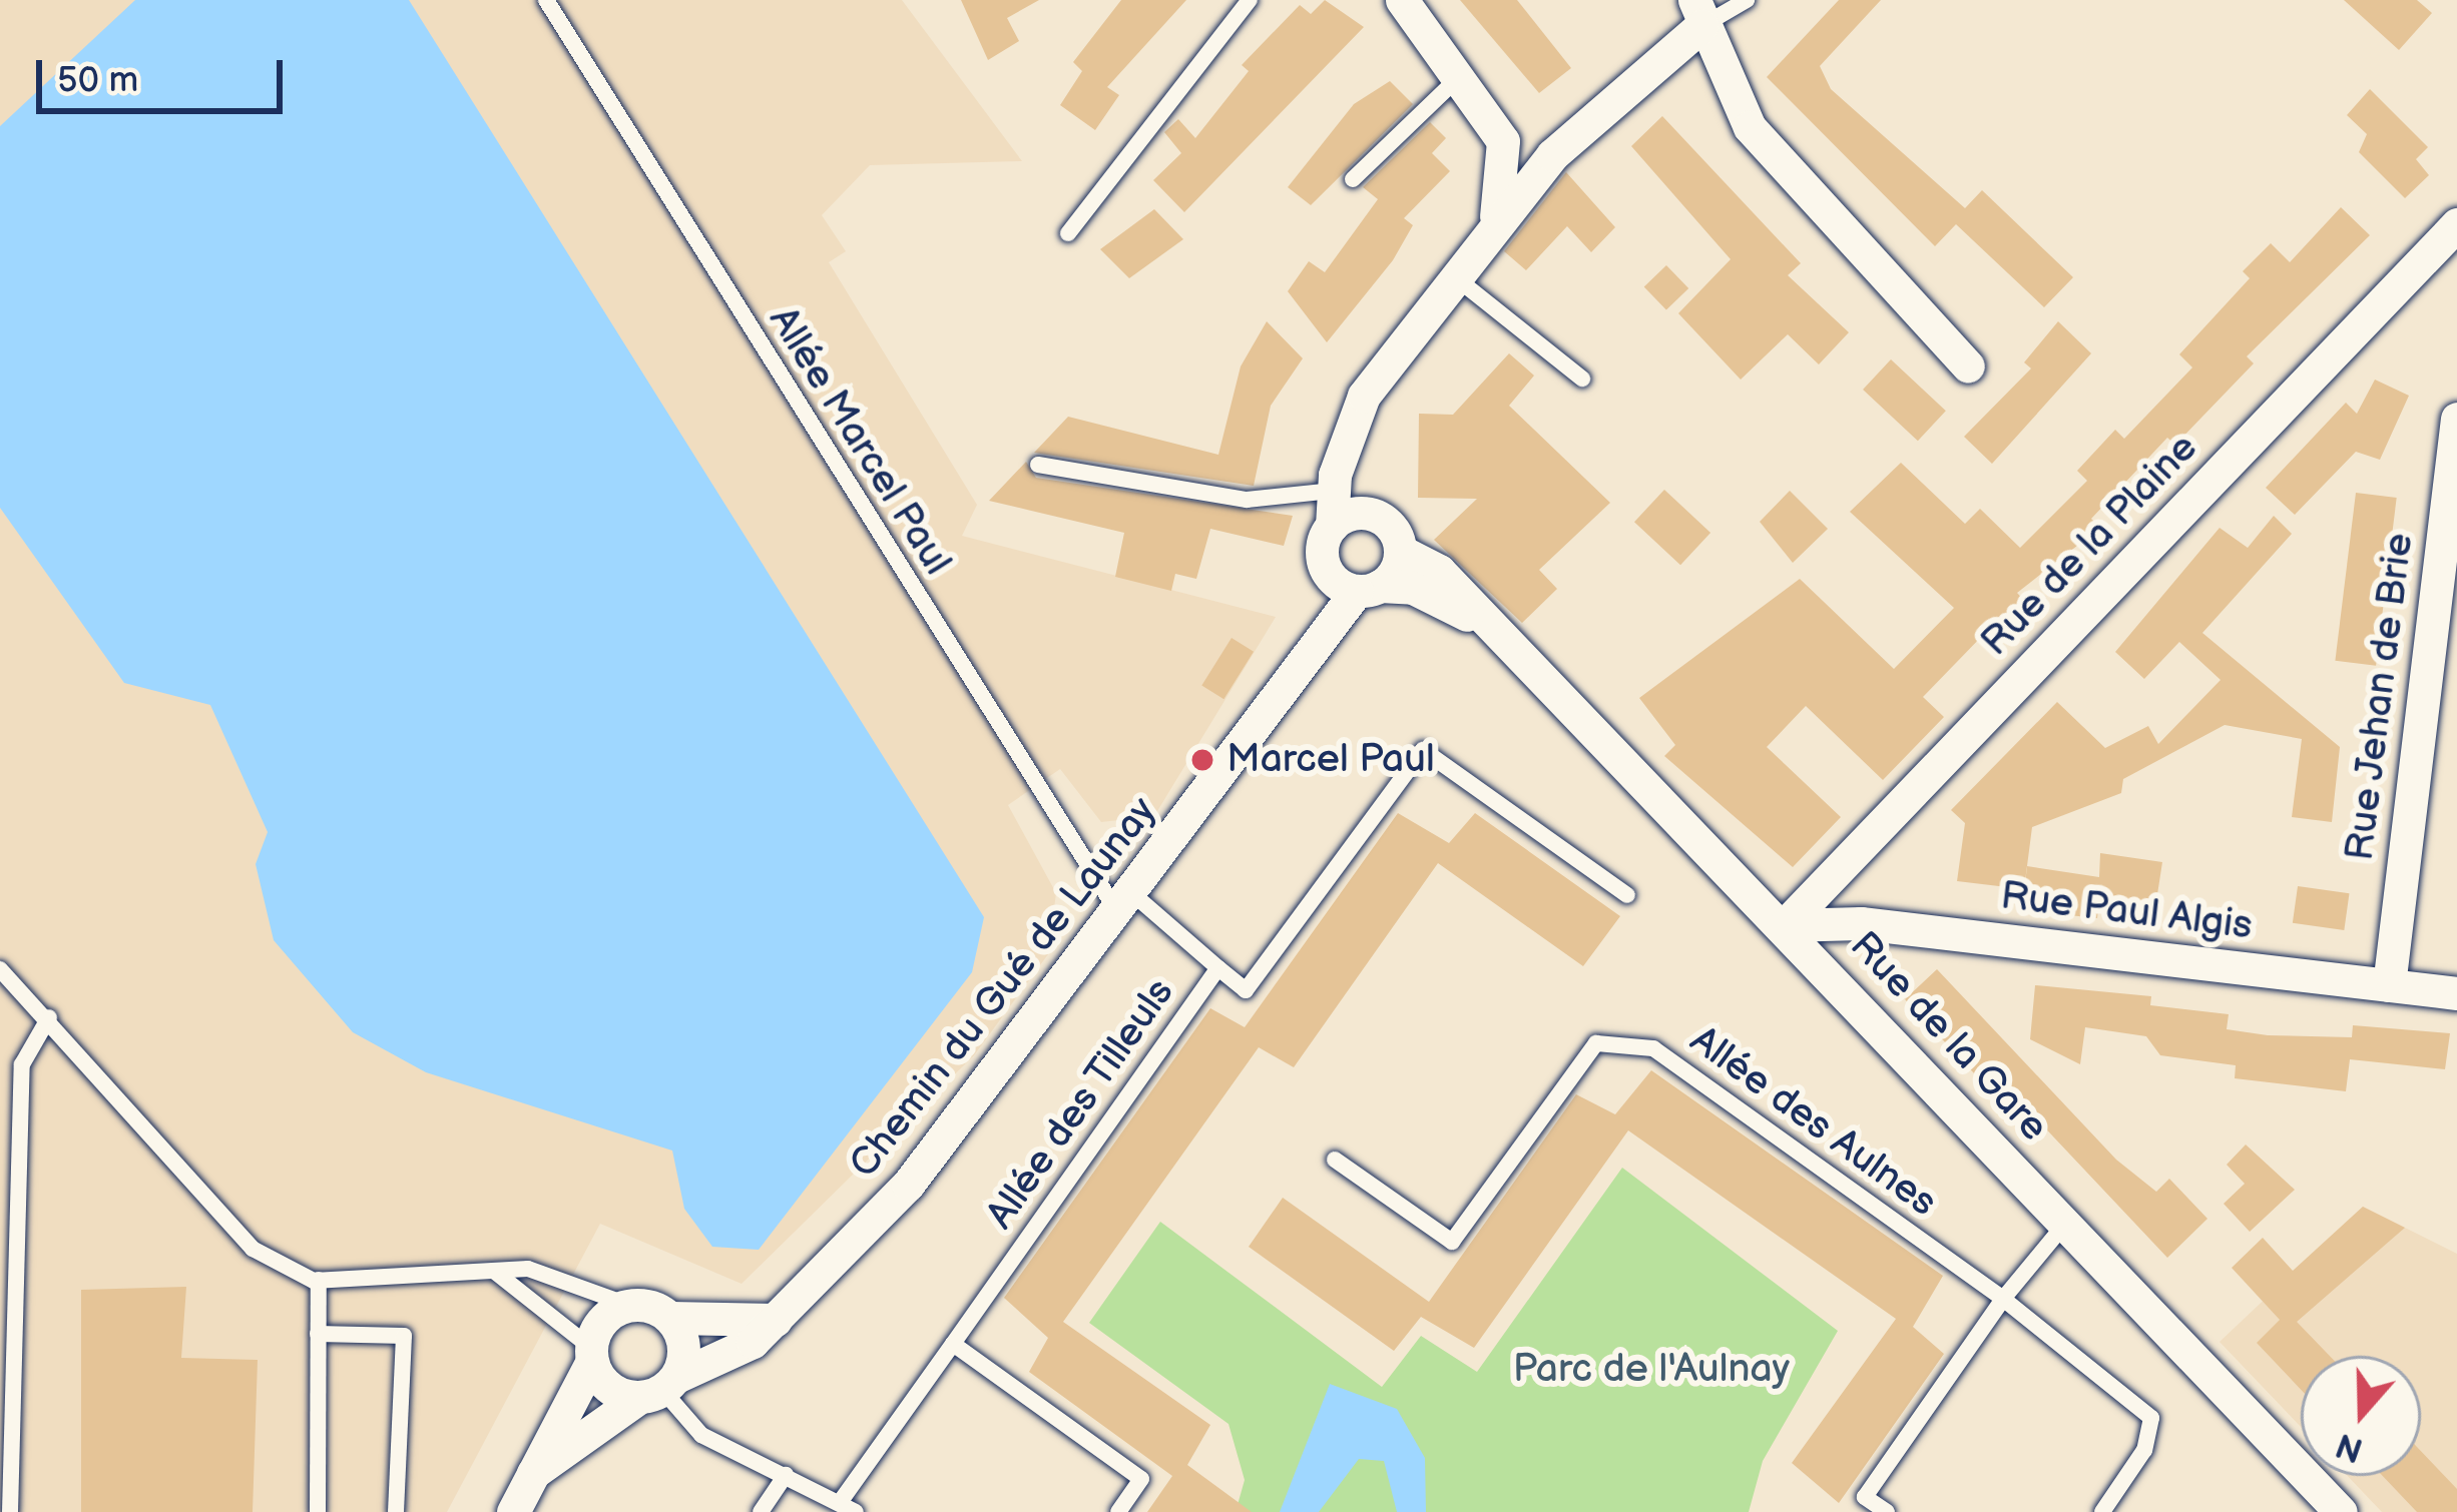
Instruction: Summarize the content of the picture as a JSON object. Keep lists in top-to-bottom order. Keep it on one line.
{"streets":{"street":["Rue de la Plaine","Rue Jehan de Brie","Rue Paul Algis","Chemin du Gué de Launay","Rue de la Gare"],"lane":["Allée Marcel Paul","Allée des Tilleuls","Allée des Aulnes"]},"crossings":[["Allée Marcel Paul","Chemin du Gué de Launay"],["Allée Marcel Paul","Allée des Tilleuls"],["Rue de la Plaine","Rue Paul Algis"],["Rue de la Plaine","Rue de la Gare"],["Rue Jehan de Brie","Rue Paul Algis"],["Rue Paul Algis","Rue de la Gare"],["Chemin du Gué de Launay","Rue de la Gare"],["Chemin du Gué de Launay","Allée des Tilleuls"]],"parks":["Parc de l'Aulnay"],"places":["Marcel Paul"],"scale_bar":"50 m","north":"bottom"}
